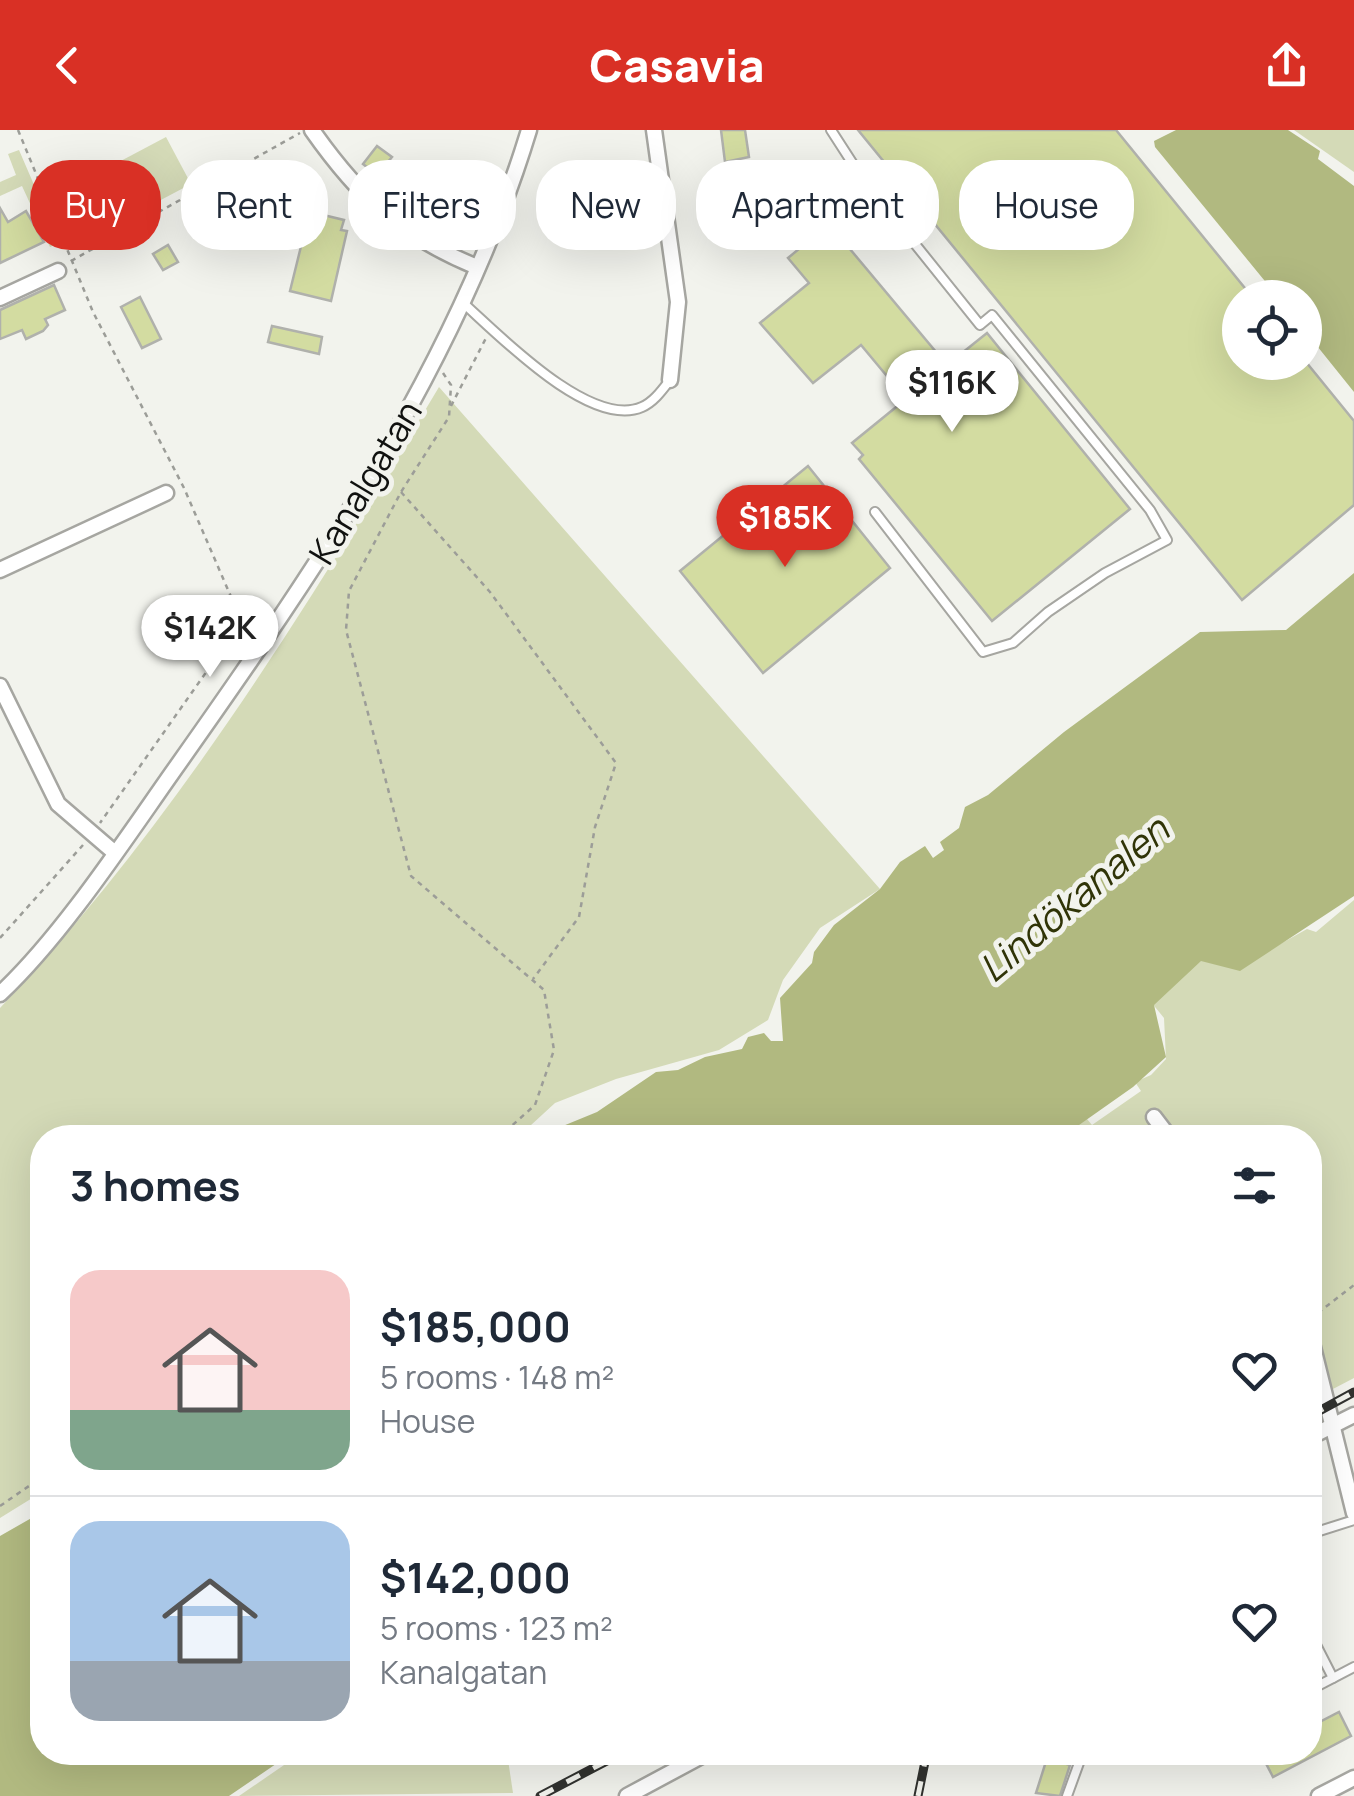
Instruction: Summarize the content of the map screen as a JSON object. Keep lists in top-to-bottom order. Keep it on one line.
{"streets":{"street":["Kanalgatan"]},"water":["Lindökanalen"],"page":{"header":"Casavia","chip":["Buy","Rent","Filters","New","Apartment","House"],"price":["$116K","$185K","$142K"],"heading":"3 homes","list":[{"name":"$185,000","note":"5 rooms · 148 m² · House"},{"name":"$142,000","note":"5 rooms · 123 m² · Kanalgatan"}]}}
